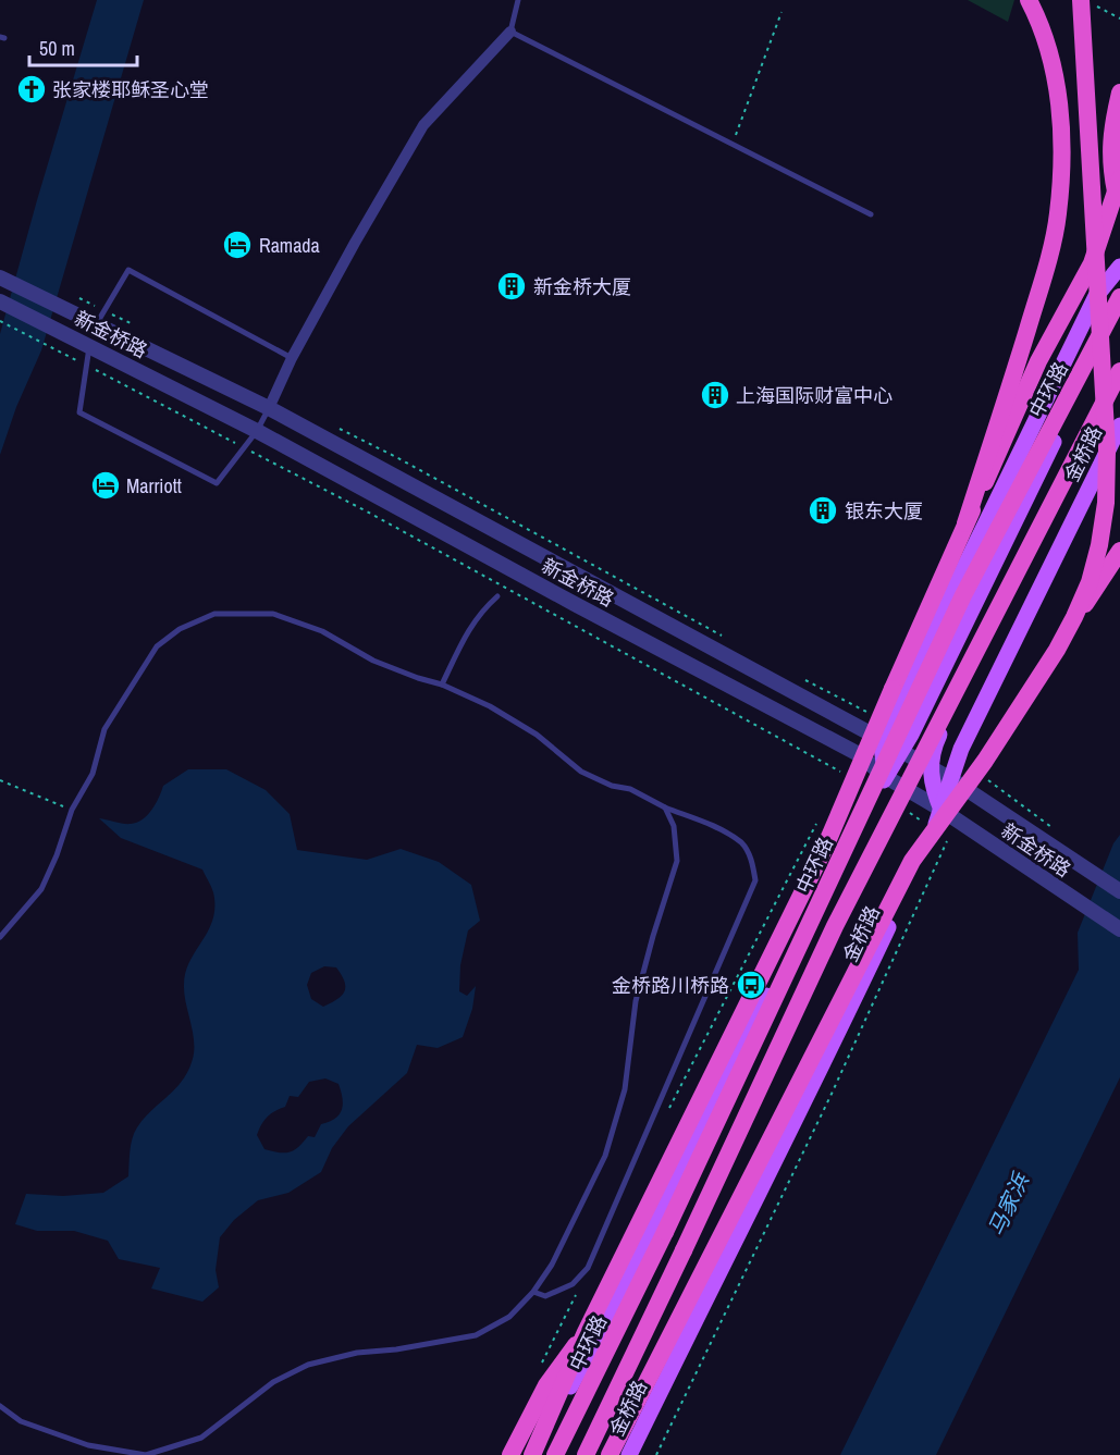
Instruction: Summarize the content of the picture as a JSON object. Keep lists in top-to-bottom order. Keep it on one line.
{"streets":{"highway":["中环路"],"main road":["金桥路"],"street":["新金桥路"]},"crossings":[["新金桥路","金桥路"],["中环路","金桥路"]],"water":["马家浜"],"places":{"church":["张家楼耶稣圣心堂"],"hotel":["Ramada","Marriott"],"building":["新金桥大厦","上海国际财富中心","银东大厦"],"bus stop":["金桥路川桥路"]},"scale_bar":"50 m"}
